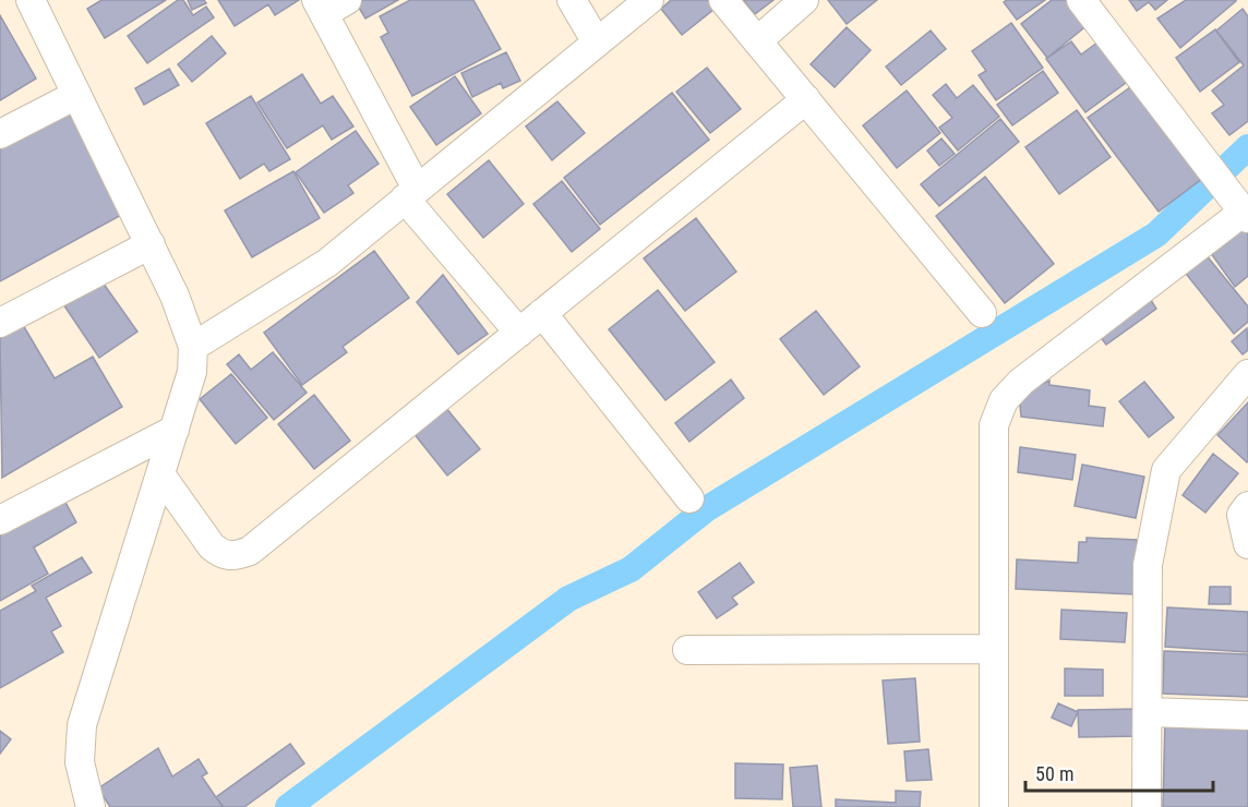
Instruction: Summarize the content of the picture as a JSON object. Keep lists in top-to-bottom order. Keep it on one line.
{"scale_bar":"50 m"}
